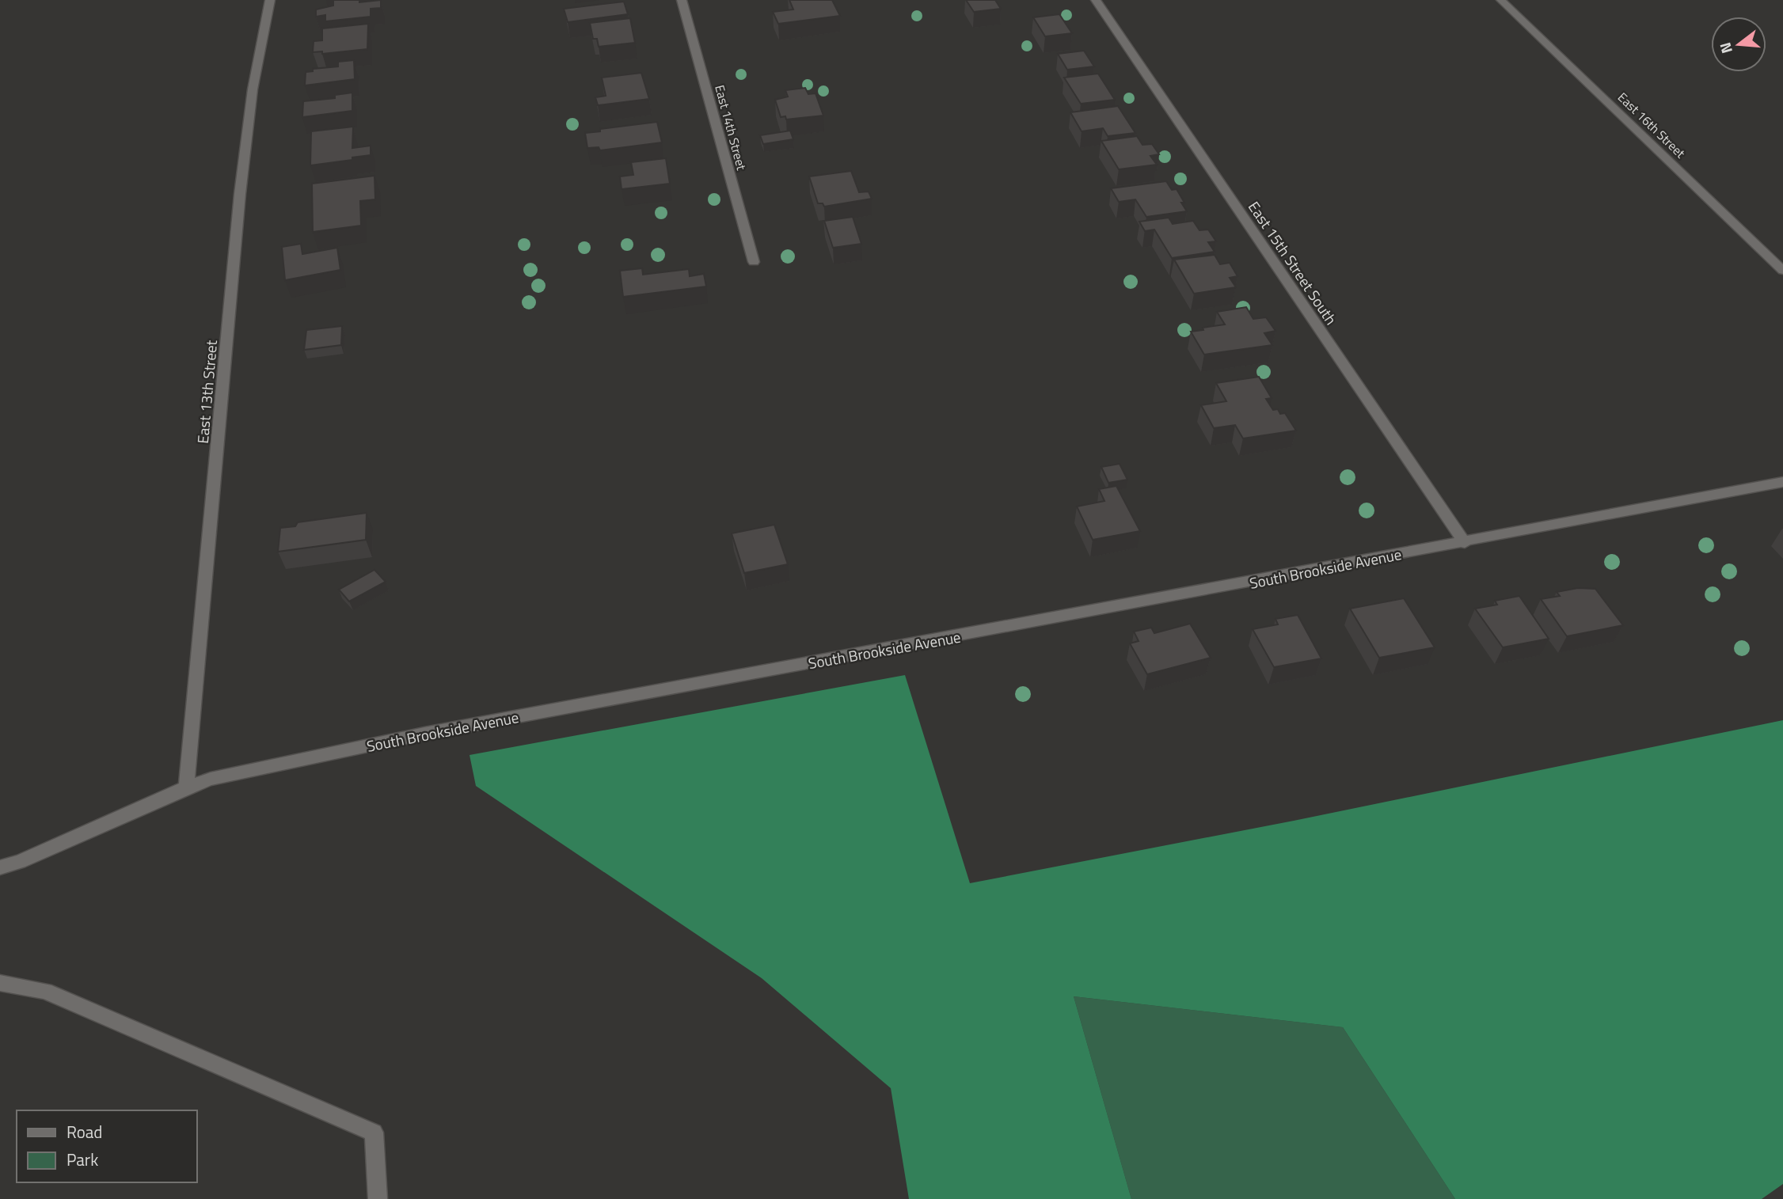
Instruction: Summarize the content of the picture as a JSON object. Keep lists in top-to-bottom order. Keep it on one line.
{"streets":{"street":["East 16th Street","East 14th Street","East 15th Street South","East 13th Street","South Brookside Avenue"]},"crossings":[["East 15th Street South","South Brookside Avenue"],["East 13th Street","South Brookside Avenue"]],"legend":["Road","Park"],"north":"left"}
